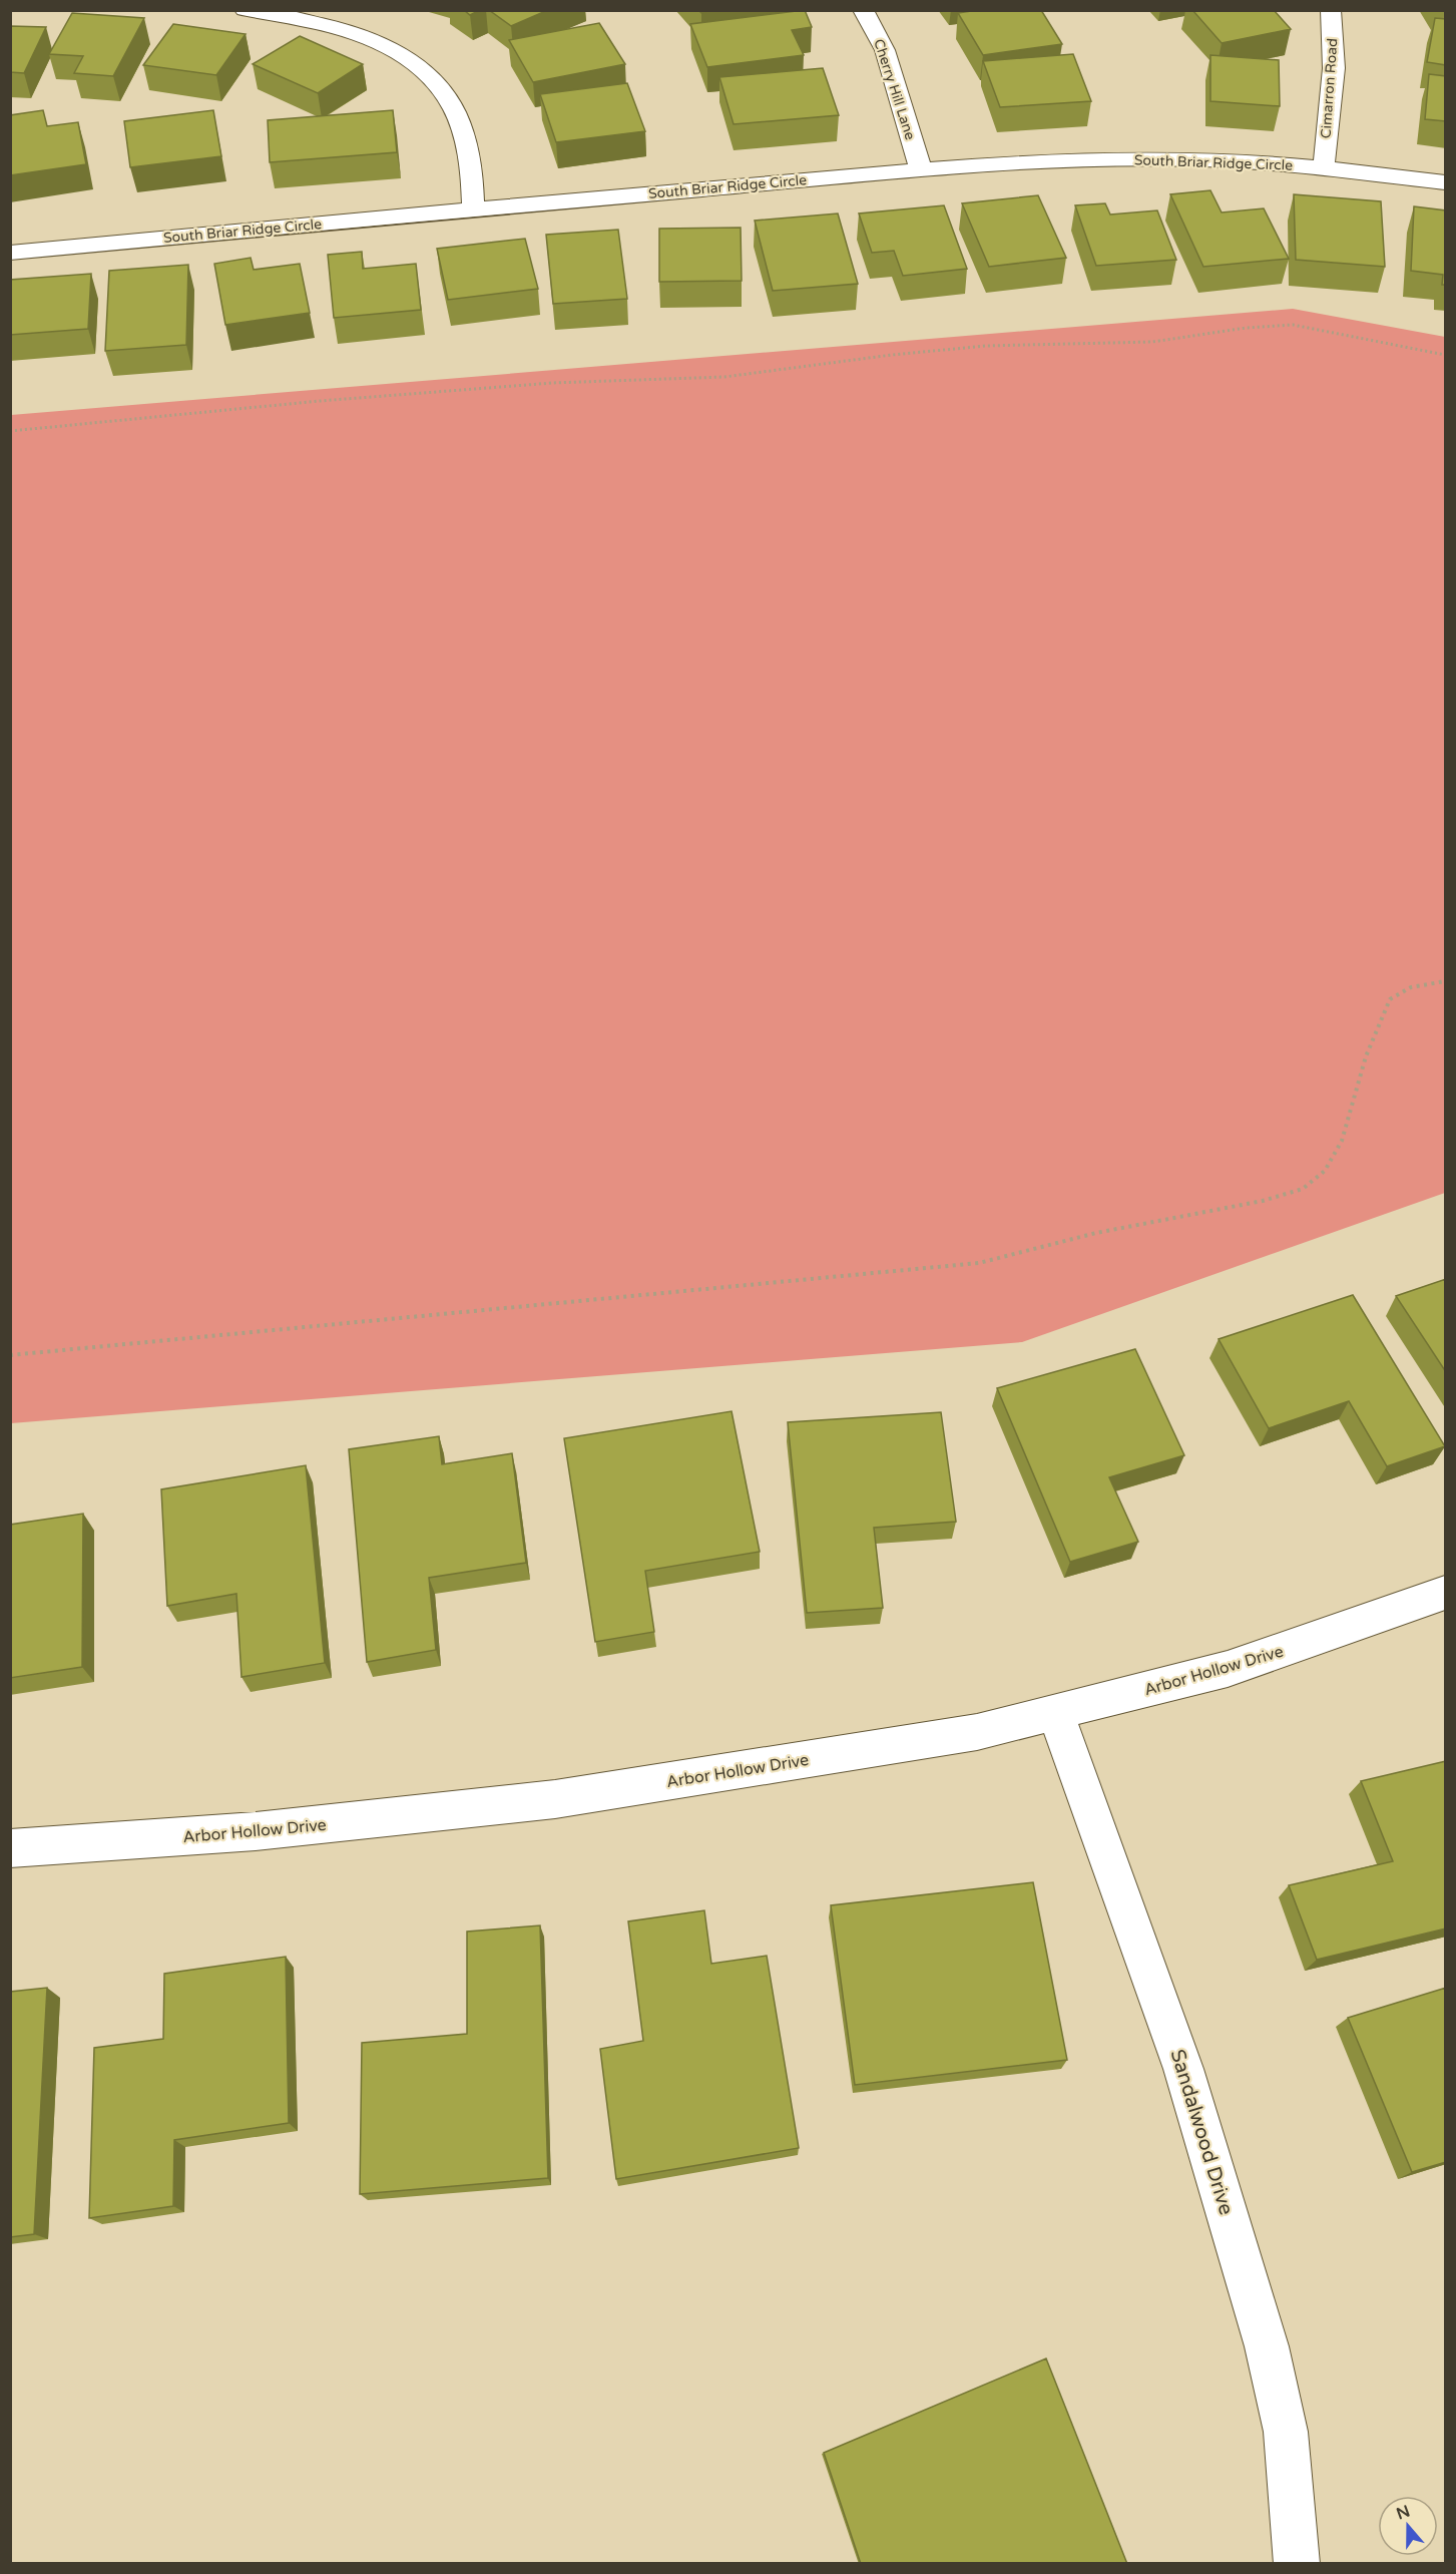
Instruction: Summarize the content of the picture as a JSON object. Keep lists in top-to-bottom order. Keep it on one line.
{"streets":{"street":["Cimarron Road","Cherry Hill Lane","South Briar Ridge Circle","Arbor Hollow Drive","Sandalwood Drive"]},"crossings":[["Cimarron Road","South Briar Ridge Circle"],["Cherry Hill Lane","South Briar Ridge Circle"],["Arbor Hollow Drive","Sandalwood Drive"]],"north":"top"}
